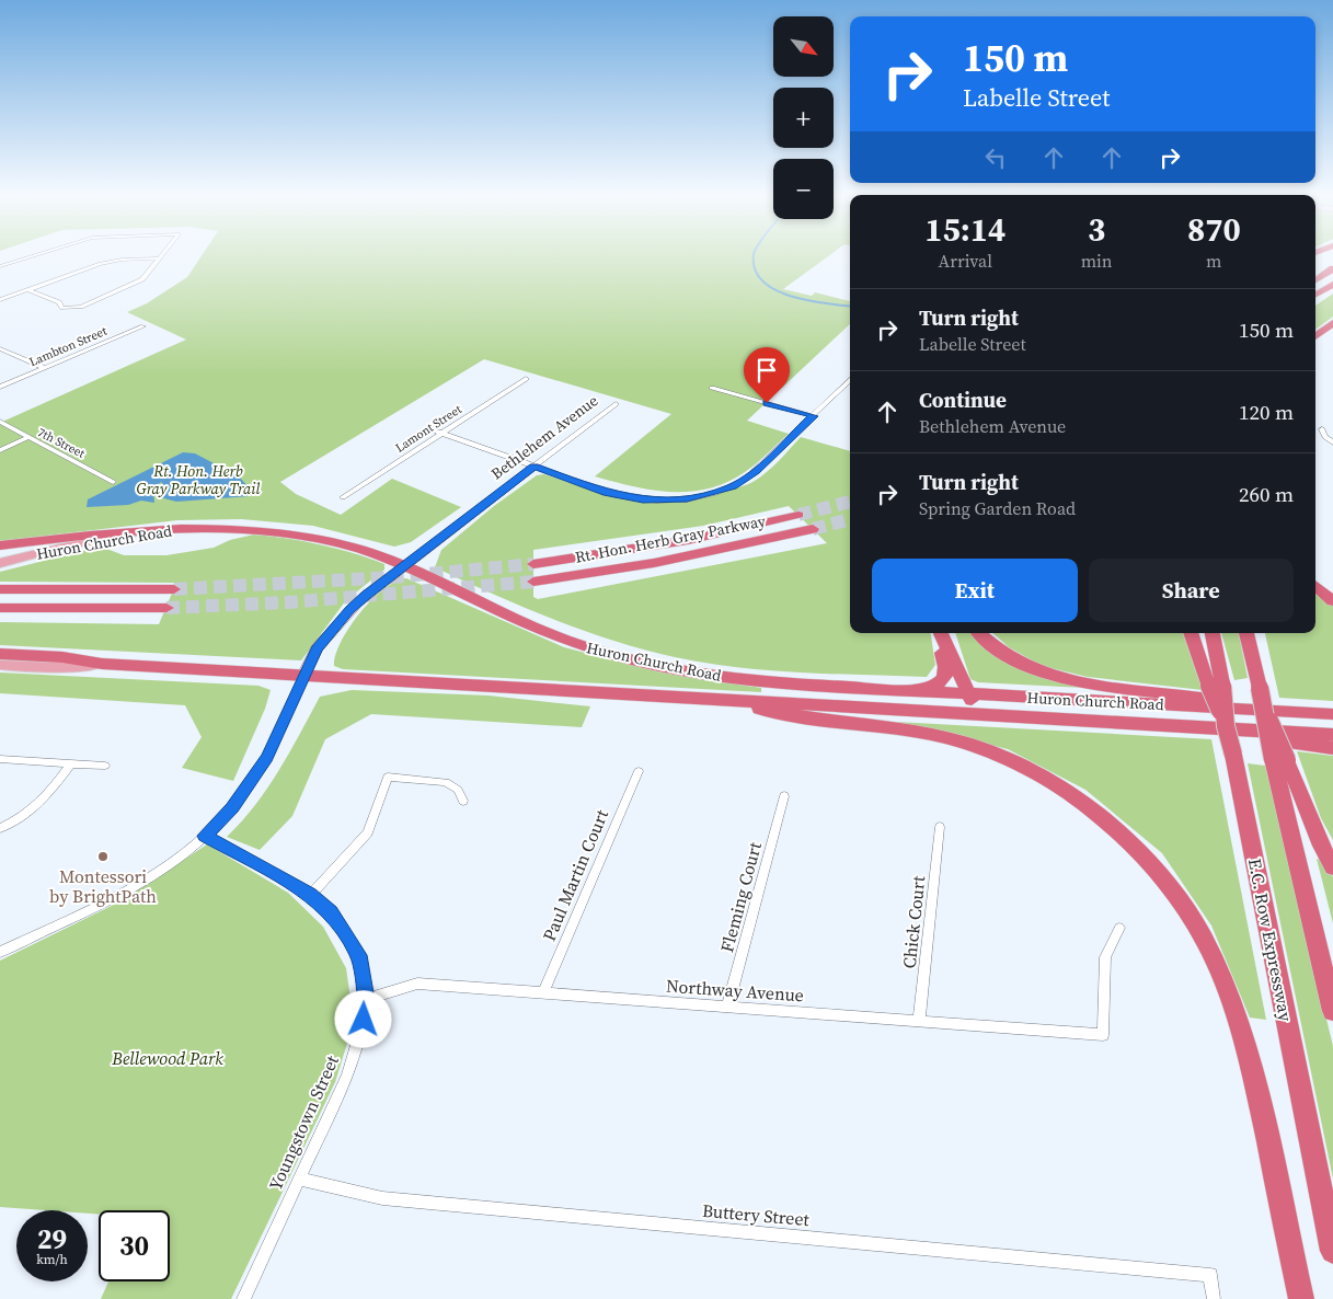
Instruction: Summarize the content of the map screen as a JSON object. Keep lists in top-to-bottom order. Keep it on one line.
{"streets":{"highway":["Rt. Hon. Herb Gray Parkway","Huron Church Road","E.C. Row Expressway"],"street":["Lambton Street","Lamont Street","Bethlehem Avenue","7th Street","Paul Martin Court","Fleming Court","Chick Court","Northway Avenue","Youngstown Street","Buttery Street"]},"crossings":[["Bethlehem Avenue","Huron Church Road"],["Paul Martin Court","Northway Avenue"],["Fleming Court","Northway Avenue"],["Chick Court","Northway Avenue"],["Northway Avenue","Youngstown Street"],["Youngstown Street","Buttery Street"]],"parks":["Rt. Hon. Herb Gray Parkway Trail","Bellewood Park"],"places":["Montessori by BrightPath"],"north":"bottom right","page":{"map_buttons":["+","−"],"turn":["150 m","Labelle Street"],"eta":["15:14","Arrival","3","min","870","m"],"list":[{"name":"Turn right","note":"Labelle Street","value":"150 m"},{"name":"Continue","note":"Bethlehem Avenue","value":"120 m"},{"name":"Turn right","note":"Spring Garden Road","value":"260 m"}],"buttons":["Exit","Share"],"speed":"29 km/h","limit":"30"}}
